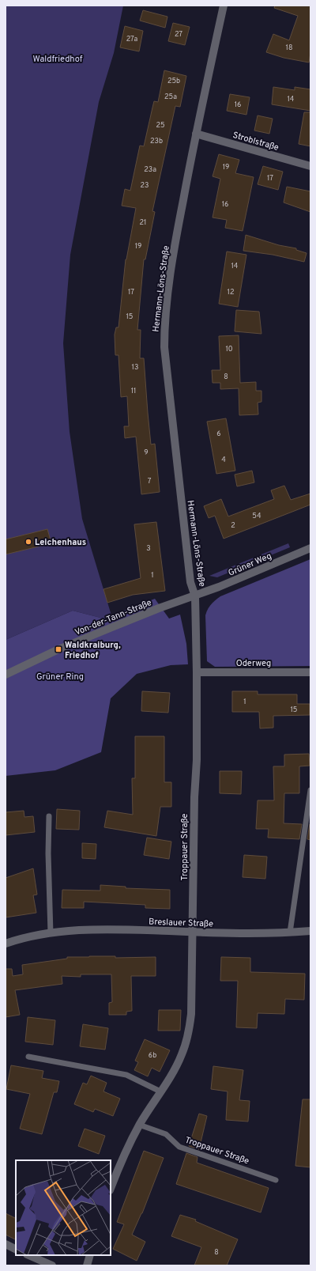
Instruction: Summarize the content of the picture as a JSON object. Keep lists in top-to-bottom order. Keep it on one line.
{"streets":{"street":["Stroblstraße","Hermann-Löns-Straße","Grüner Weg","Von-der-Tann-Straße","Oderweg","Troppauer Straße","Breslauer Straße"]},"crossings":[["Stroblstraße","Hermann-Löns-Straße"],["Hermann-Löns-Straße","Grüner Weg"],["Hermann-Löns-Straße","Von-der-Tann-Straße"],["Hermann-Löns-Straße","Troppauer Straße"],["Grüner Weg","Von-der-Tann-Straße"],["Grüner Weg","Troppauer Straße"],["Von-der-Tann-Straße","Troppauer Straße"],["Oderweg","Troppauer Straße"],["Troppauer Straße","Breslauer Straße"]],"parks":["Waldfriedhof","Grüner Ring"],"places":{"other":["Leichenhaus"],"transit":["Waldkraiburg, Friedhof"]},"house_numbers":["27","27a","18","25b","25a","14","16","25","23b","19","23a","17","23","16","21","19","14","17","12","15","10","13","8","11","6","9","4","7","54","2","3","1","1","15","6b","8"]}
